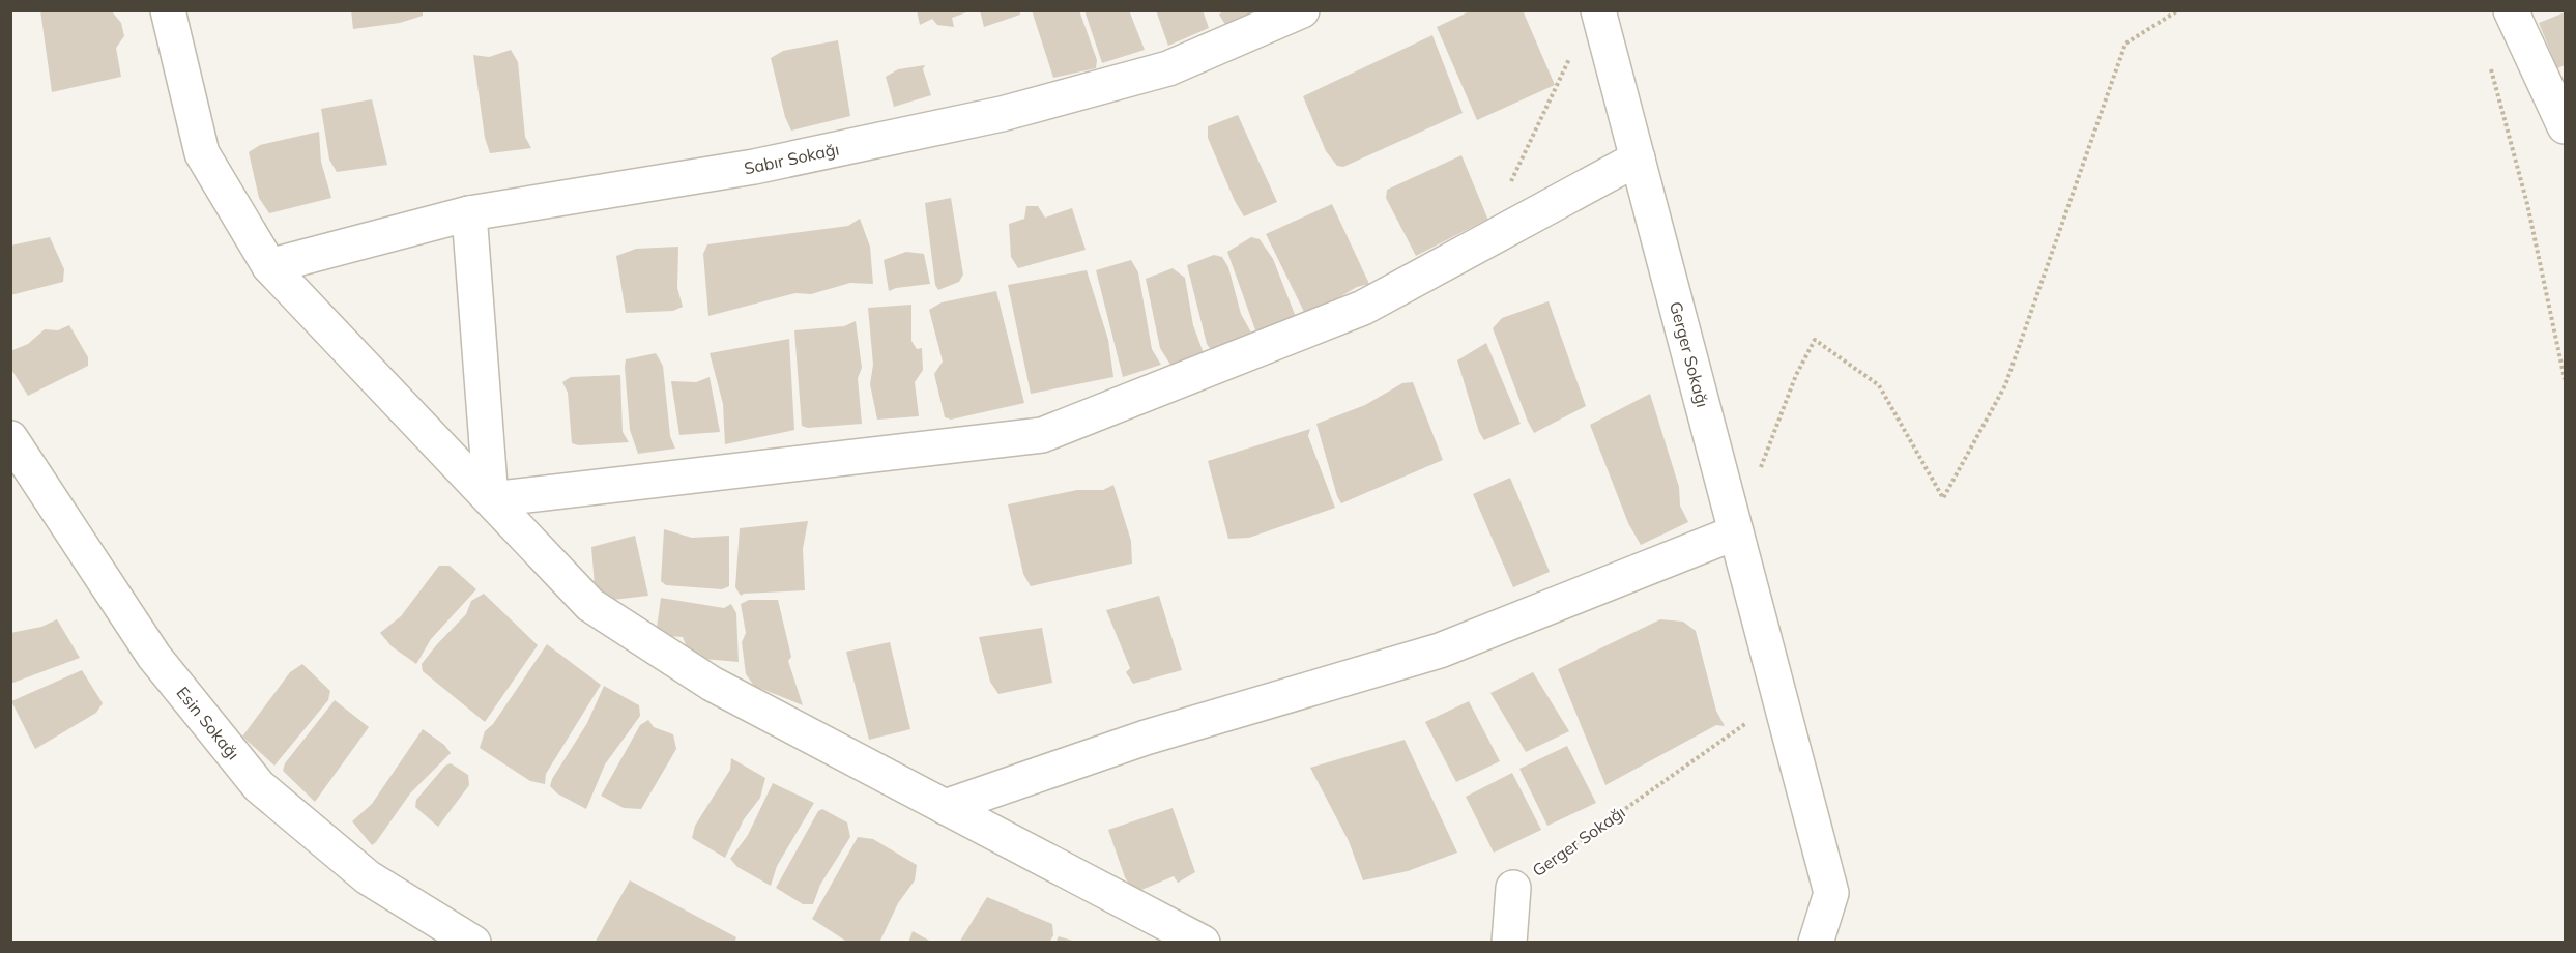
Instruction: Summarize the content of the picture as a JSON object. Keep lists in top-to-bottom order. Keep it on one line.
{"streets":{"street":["Sabır Sokağı","Gerger Sokağı","Esin Sokağı"]}}
